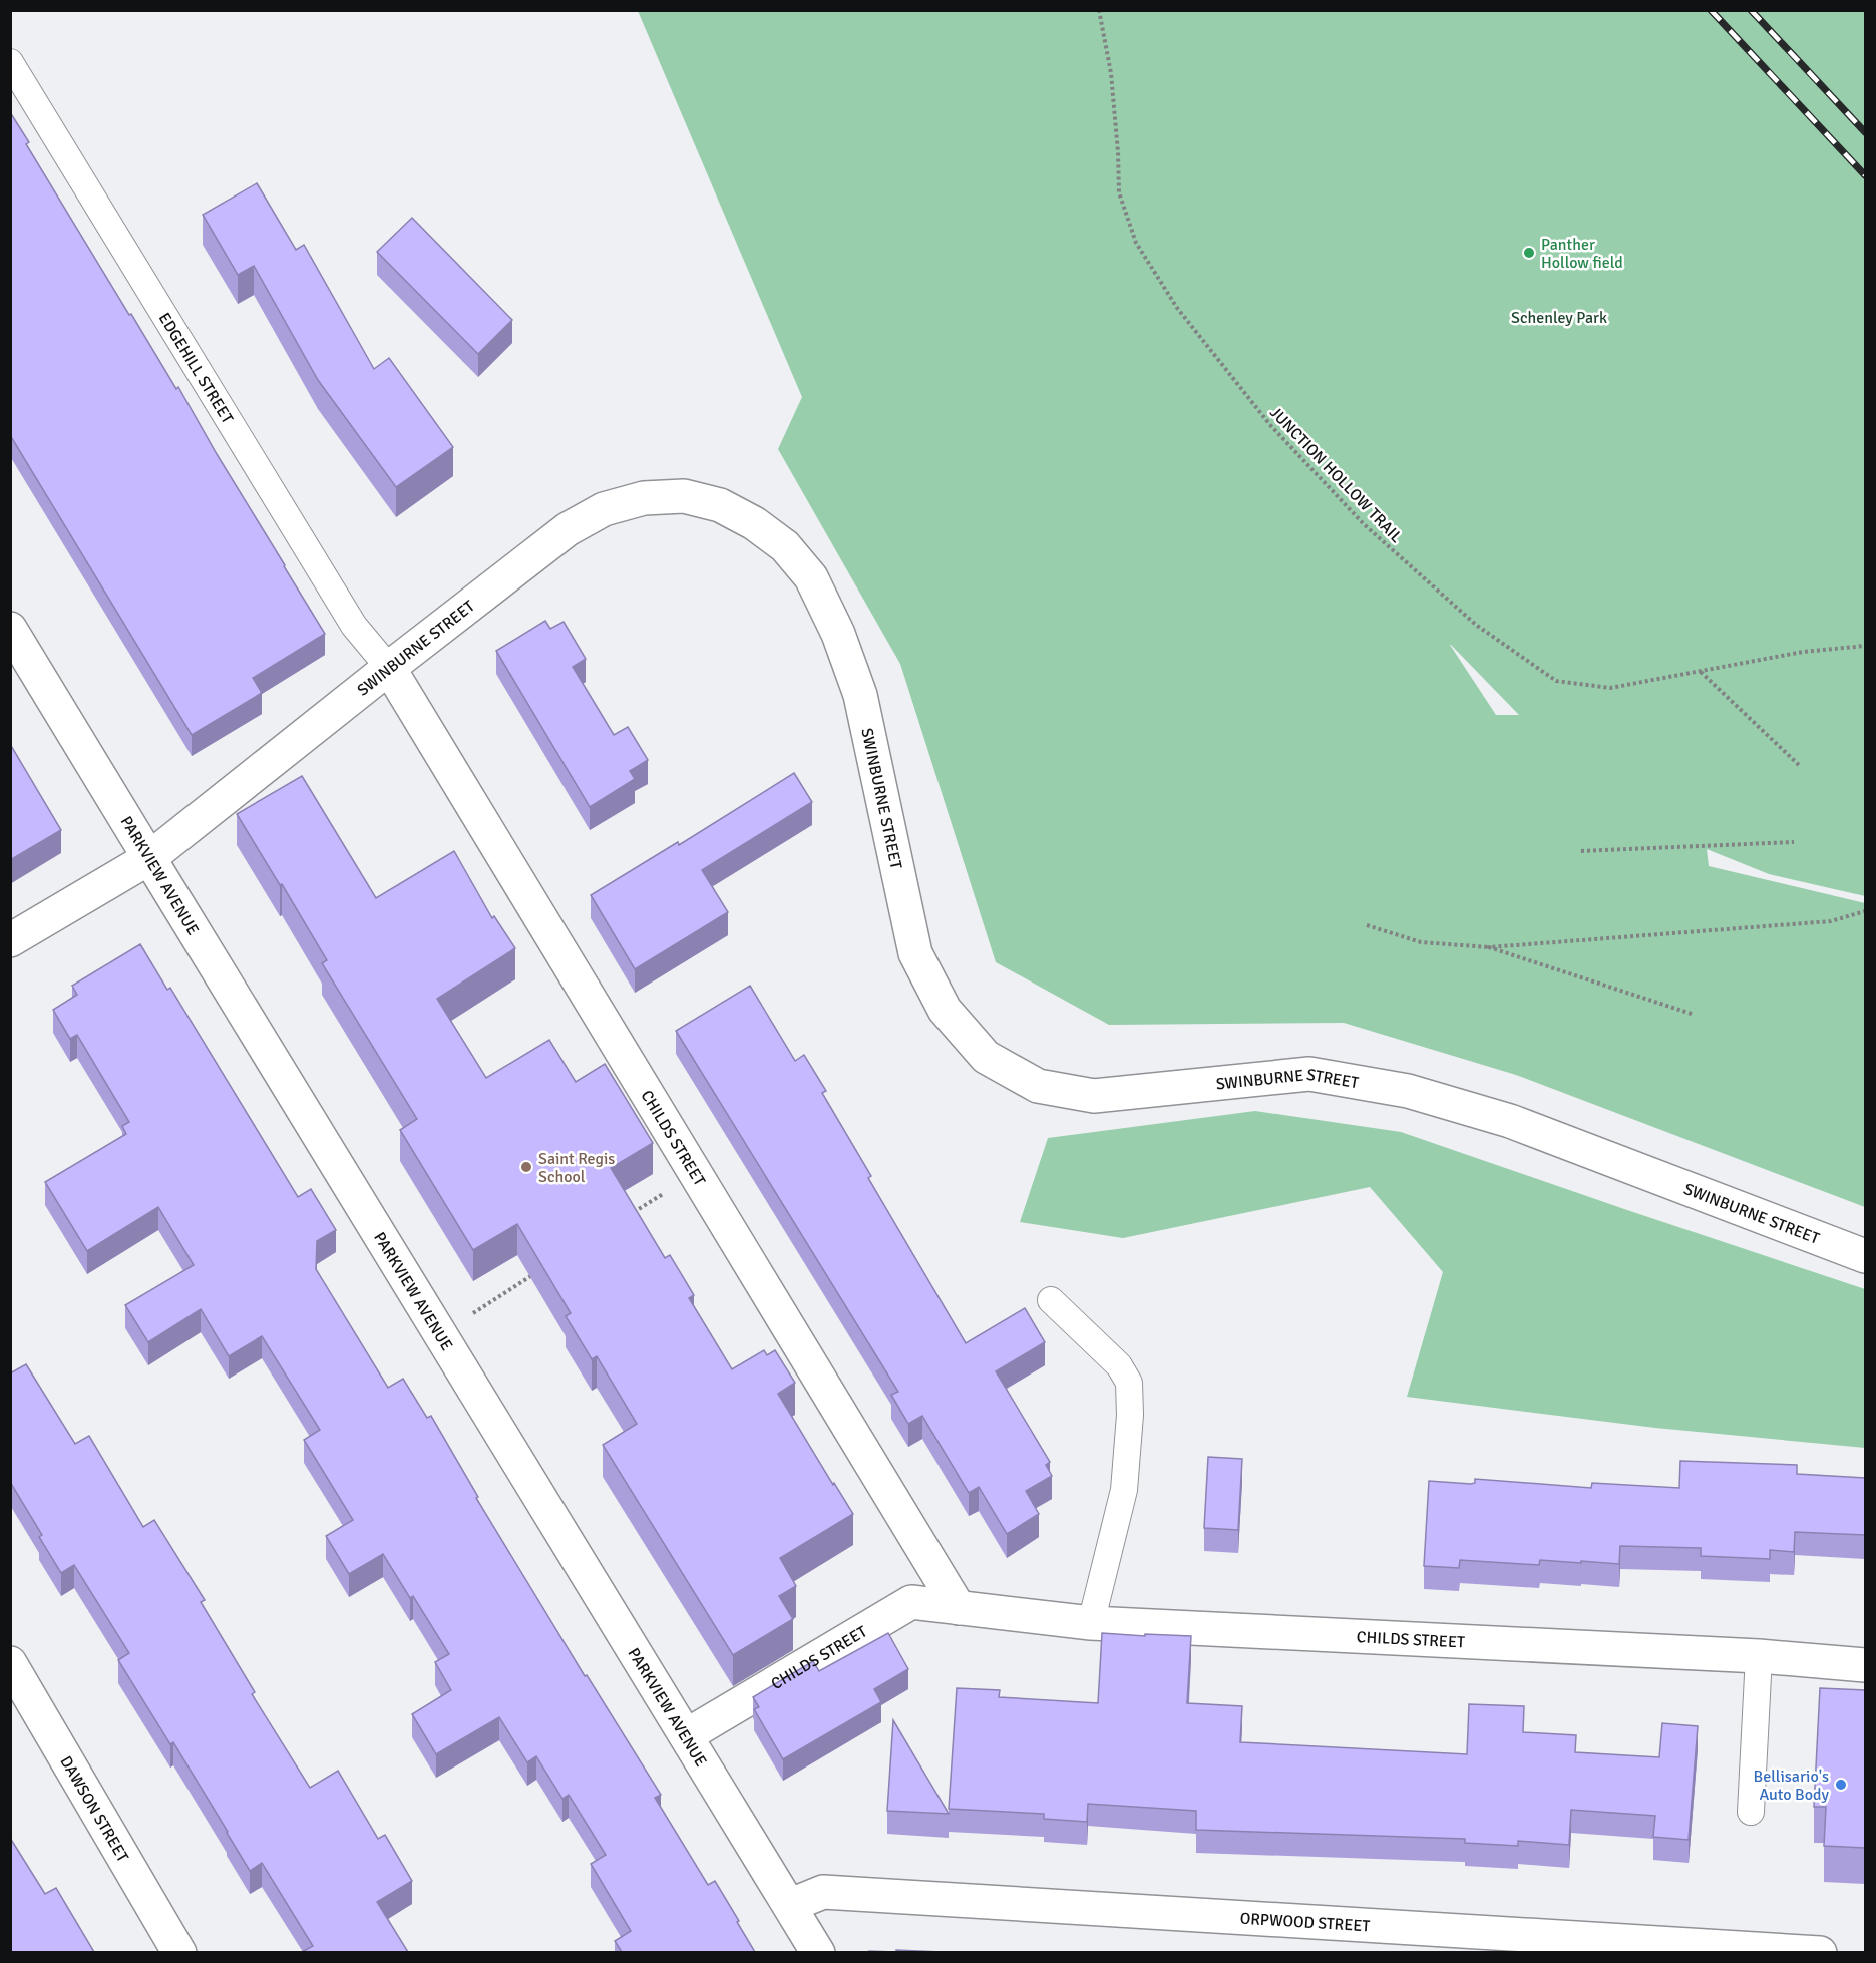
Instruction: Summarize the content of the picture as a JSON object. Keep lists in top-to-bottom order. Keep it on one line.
{"streets":{"street":["SWINBURNE STREET","PARKVIEW AVENUE","CHILDS STREET","DAWSON STREET","ORPWOOD STREET"],"lane":["EDGEHILL STREET"],"path":["JUNCTION HOLLOW TRAIL"]},"crossings":[["EDGEHILL STREET","SWINBURNE STREET"],["EDGEHILL STREET","CHILDS STREET"],["SWINBURNE STREET","PARKVIEW AVENUE"],["SWINBURNE STREET","CHILDS STREET"],["PARKVIEW AVENUE","CHILDS STREET"],["PARKVIEW AVENUE","ORPWOOD STREET"]],"parks":["Schenley Park"],"places":["Panther Hollow field","Saint Regis School","Bellisario's Auto Body"]}
